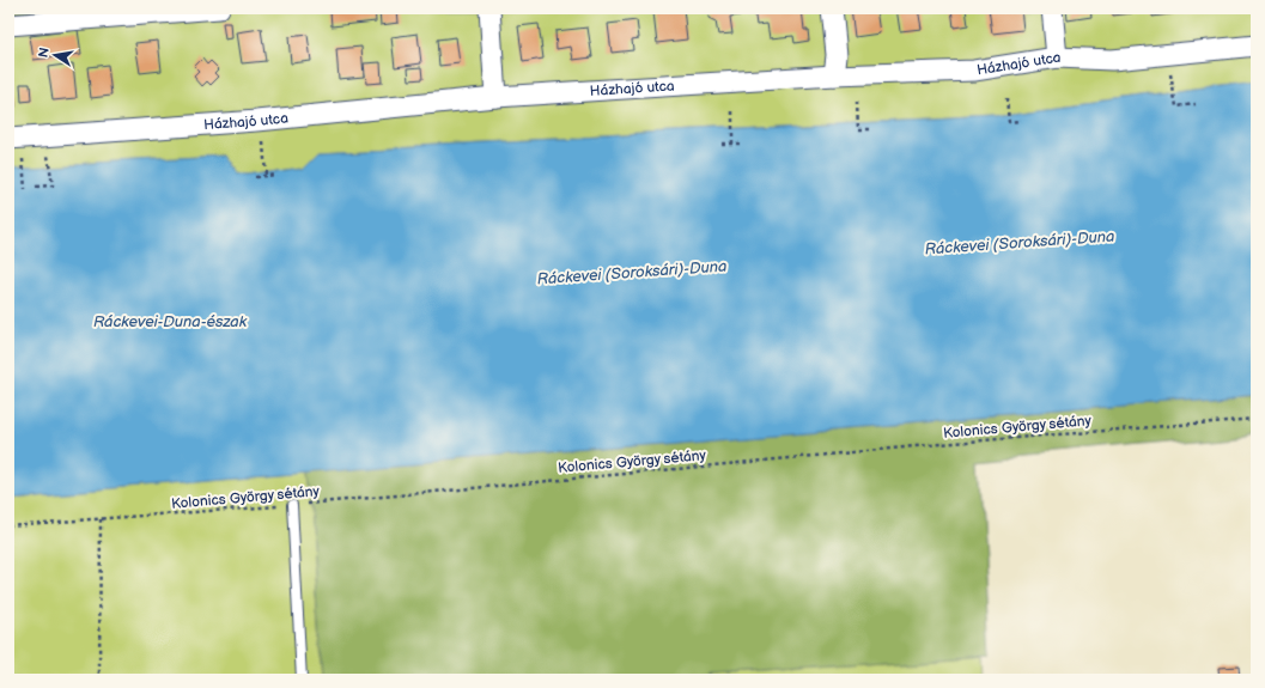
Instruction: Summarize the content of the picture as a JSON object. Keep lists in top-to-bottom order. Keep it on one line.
{"streets":{"street":["Házhajó utca"],"path":["Kolonics György sétány"]},"water":["Ráckevei (Soroksári)-Duna","Ráckevei-Duna-észak"],"north":"left"}
